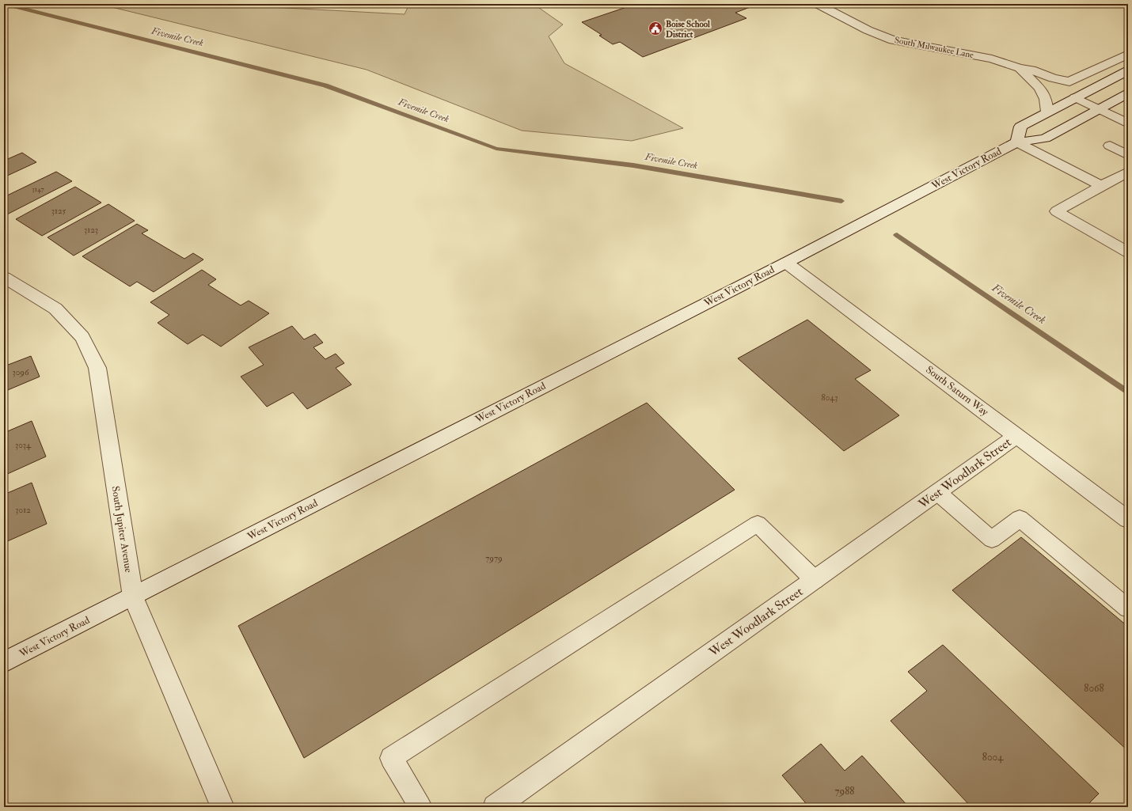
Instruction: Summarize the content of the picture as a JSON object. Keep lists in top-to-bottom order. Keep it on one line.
{"streets":{"street":["South Milwaukee Lane","West Victory Road","South Saturn Way","West Woodlark Street","South Jupiter Avenue"]},"crossings":[["West Victory Road","South Saturn Way"],["West Victory Road","South Jupiter Avenue"],["South Saturn Way","West Woodlark Street"]],"water":["Fivemile Creek"],"places":{"public building":["Boise School District"]},"house_numbers":["3147","3125","3123","3096","8043","3034","3012","7979","8068","8004","7988"]}
